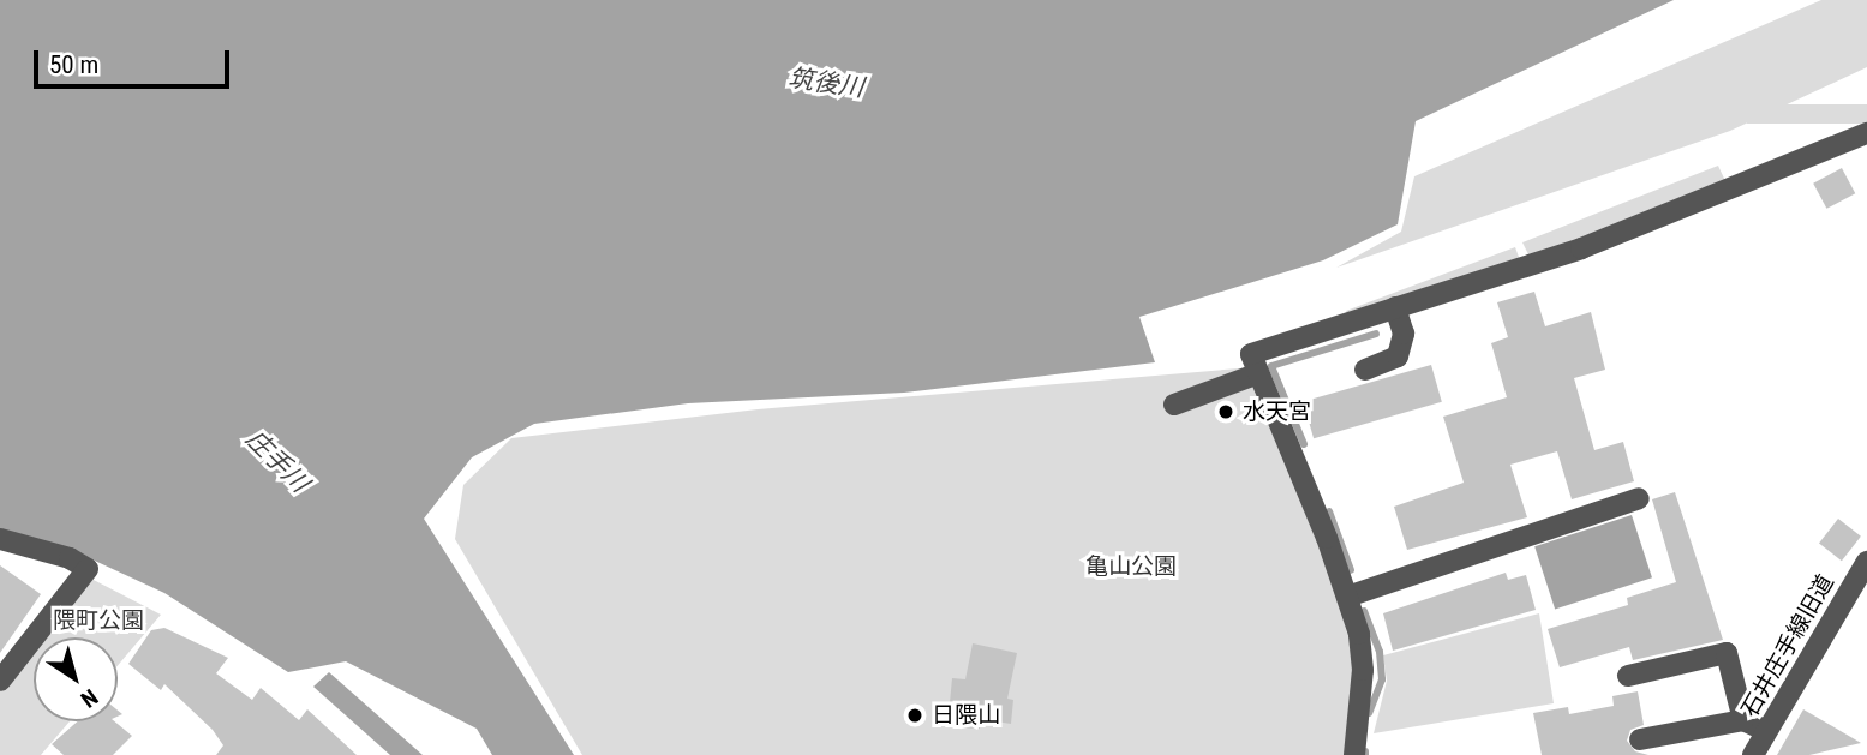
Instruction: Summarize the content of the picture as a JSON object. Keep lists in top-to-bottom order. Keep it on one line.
{"streets":{"street":["石井庄手線旧道"]},"water":["筑後川","庄手川"],"parks":["亀山公園","隈町公園"],"places":["水天宮","日隈山"],"scale_bar":"50 m","north":"bottom right"}
